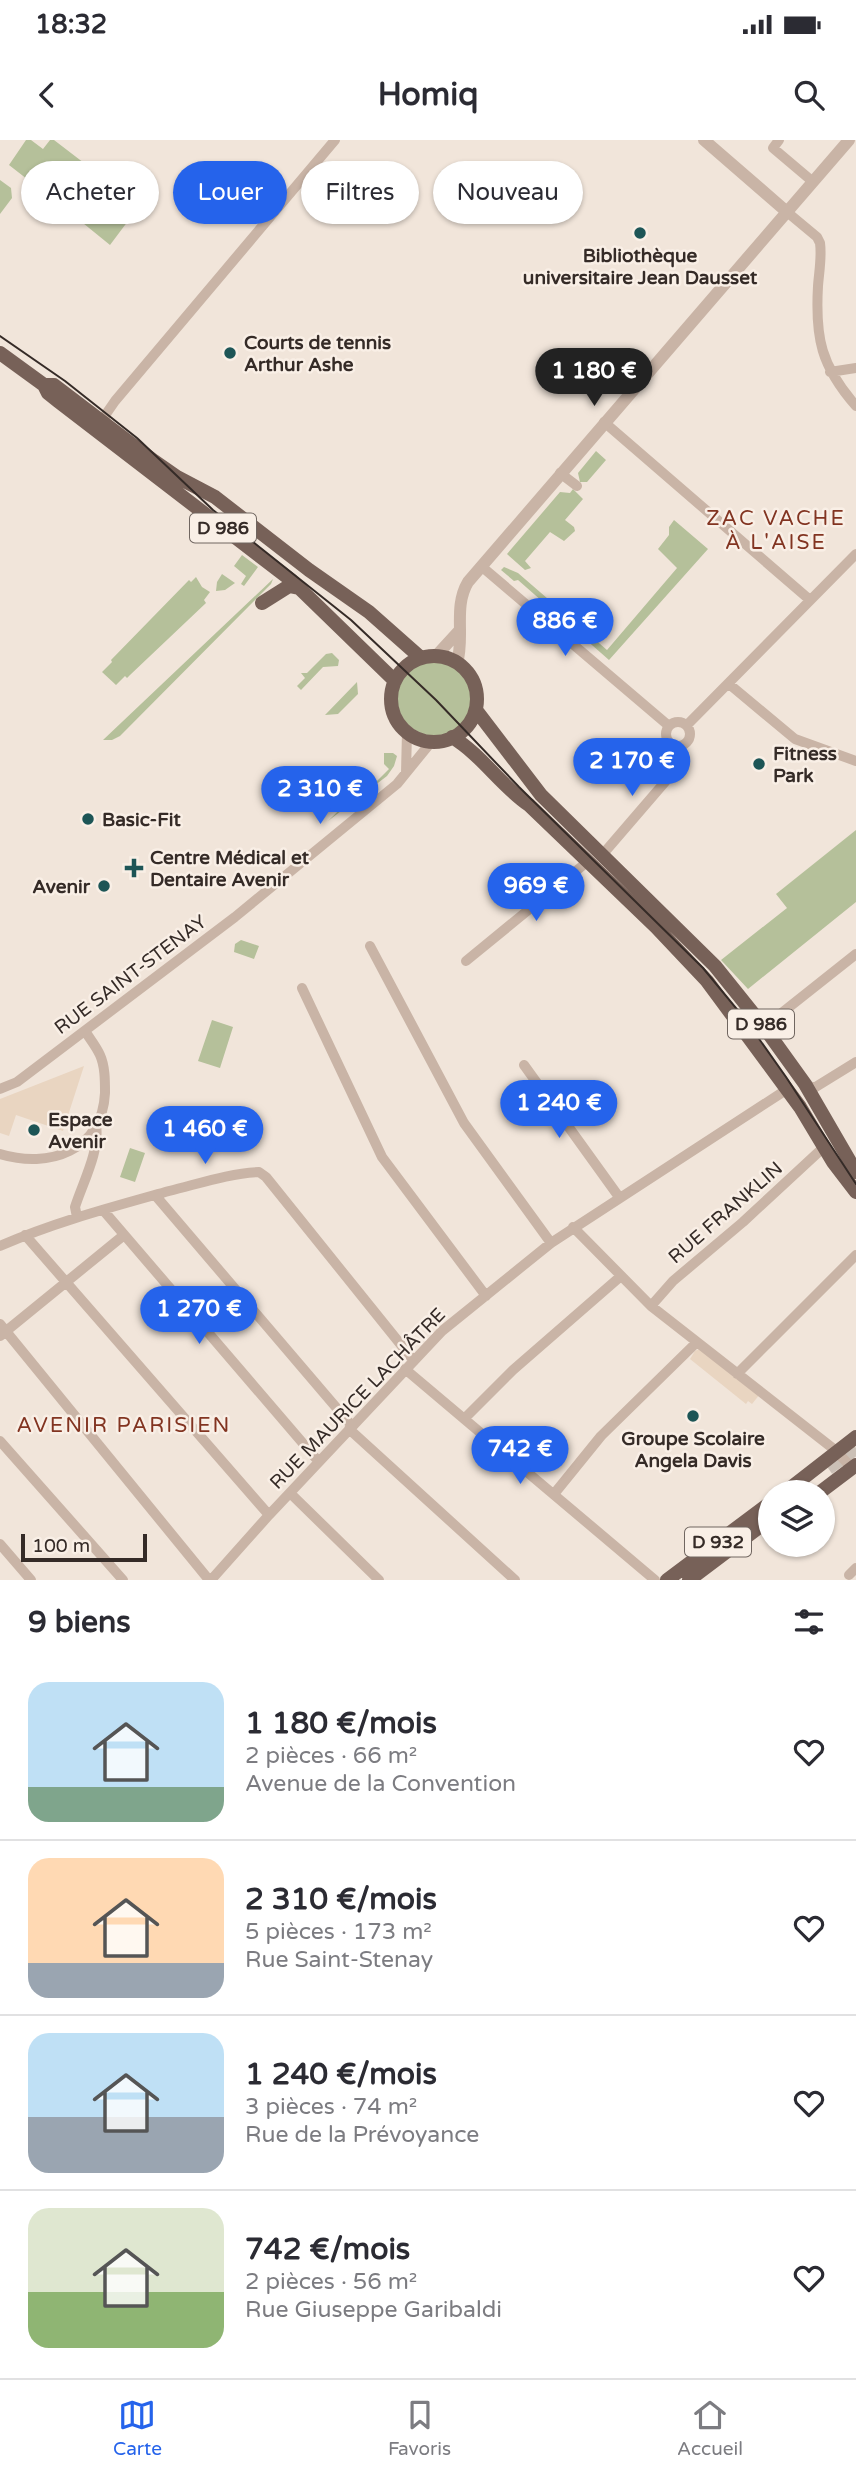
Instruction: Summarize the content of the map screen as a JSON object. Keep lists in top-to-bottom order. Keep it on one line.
{"streets":{"main road":["D 986","D 932"],"street":["RUE SAINT-STENAY","RUE FRANKLIN","RUE MAURICE LACHÂTRE"]},"crossings":[["D 986","RUE SAINT-STENAY"],["D 986","RUE FRANKLIN"],["D 986","RUE MAURICE LACHÂTRE"]],"districts":["ZAC VACHE À L'AISE","AVENIR PARISIEN"],"places":{"other":["Bibliothèque universitaire Jean Dausset","Courts de tennis Arthur Ashe","Fitness Park","Basic-Fit","Avenir","Espace Avenir","Groupe Scolaire Angela Davis"],"health":["Centre Médical et Dentaire Avenir"]},"scale_bar":"100 m","page":{"status":"18:32","header":"Homiq","chip":["Acheter","Louer","Filtres","Nouveau"],"price":["1 180 €","886 €","2 170 €","2 310 €","969 €","1 240 €","1 460 €","1 270 €","742 €"],"scale":"100 m","heading":"9 biens","list":[{"name":"1 180 €/mois","note":"2 pièces · 66 m² · Avenue de la Convention"},{"name":"2 310 €/mois","note":"5 pièces · 173 m² · Rue Saint-Stenay"},{"name":"1 240 €/mois","note":"3 pièces · 74 m² · Rue de la Prévoyance"},{"name":"742 €/mois","note":"2 pièces · 56 m² · Rue Giuseppe Garibaldi"}],"tabs":["Carte","Favoris","Accueil"]}}
